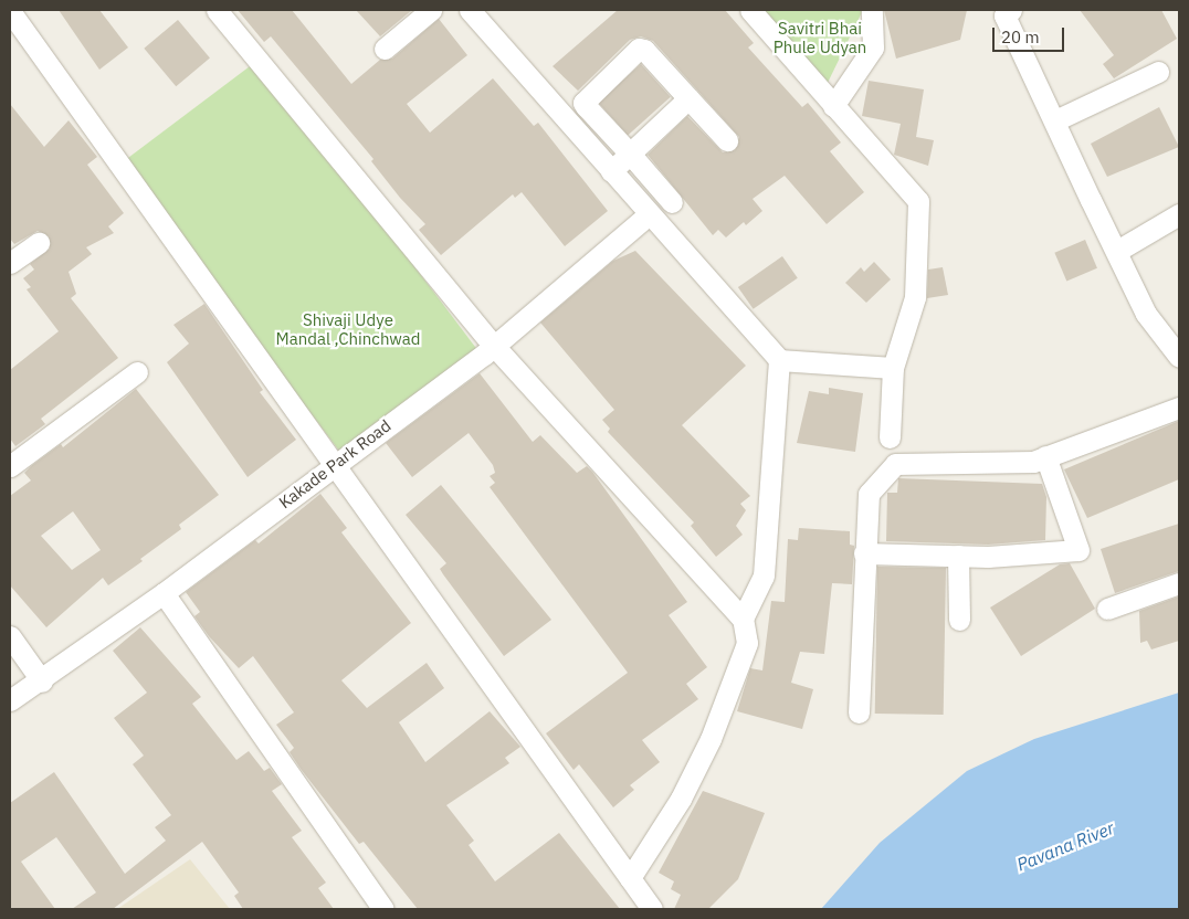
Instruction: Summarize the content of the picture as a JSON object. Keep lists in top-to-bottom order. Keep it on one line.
{"streets":{"street":["Kakade Park Road"]},"water":["Pavana River"],"parks":["Savitri Bhai Phule Udyan","Shivaji Udye Mandal ,Chinchwad"],"scale_bar":"20 m"}
